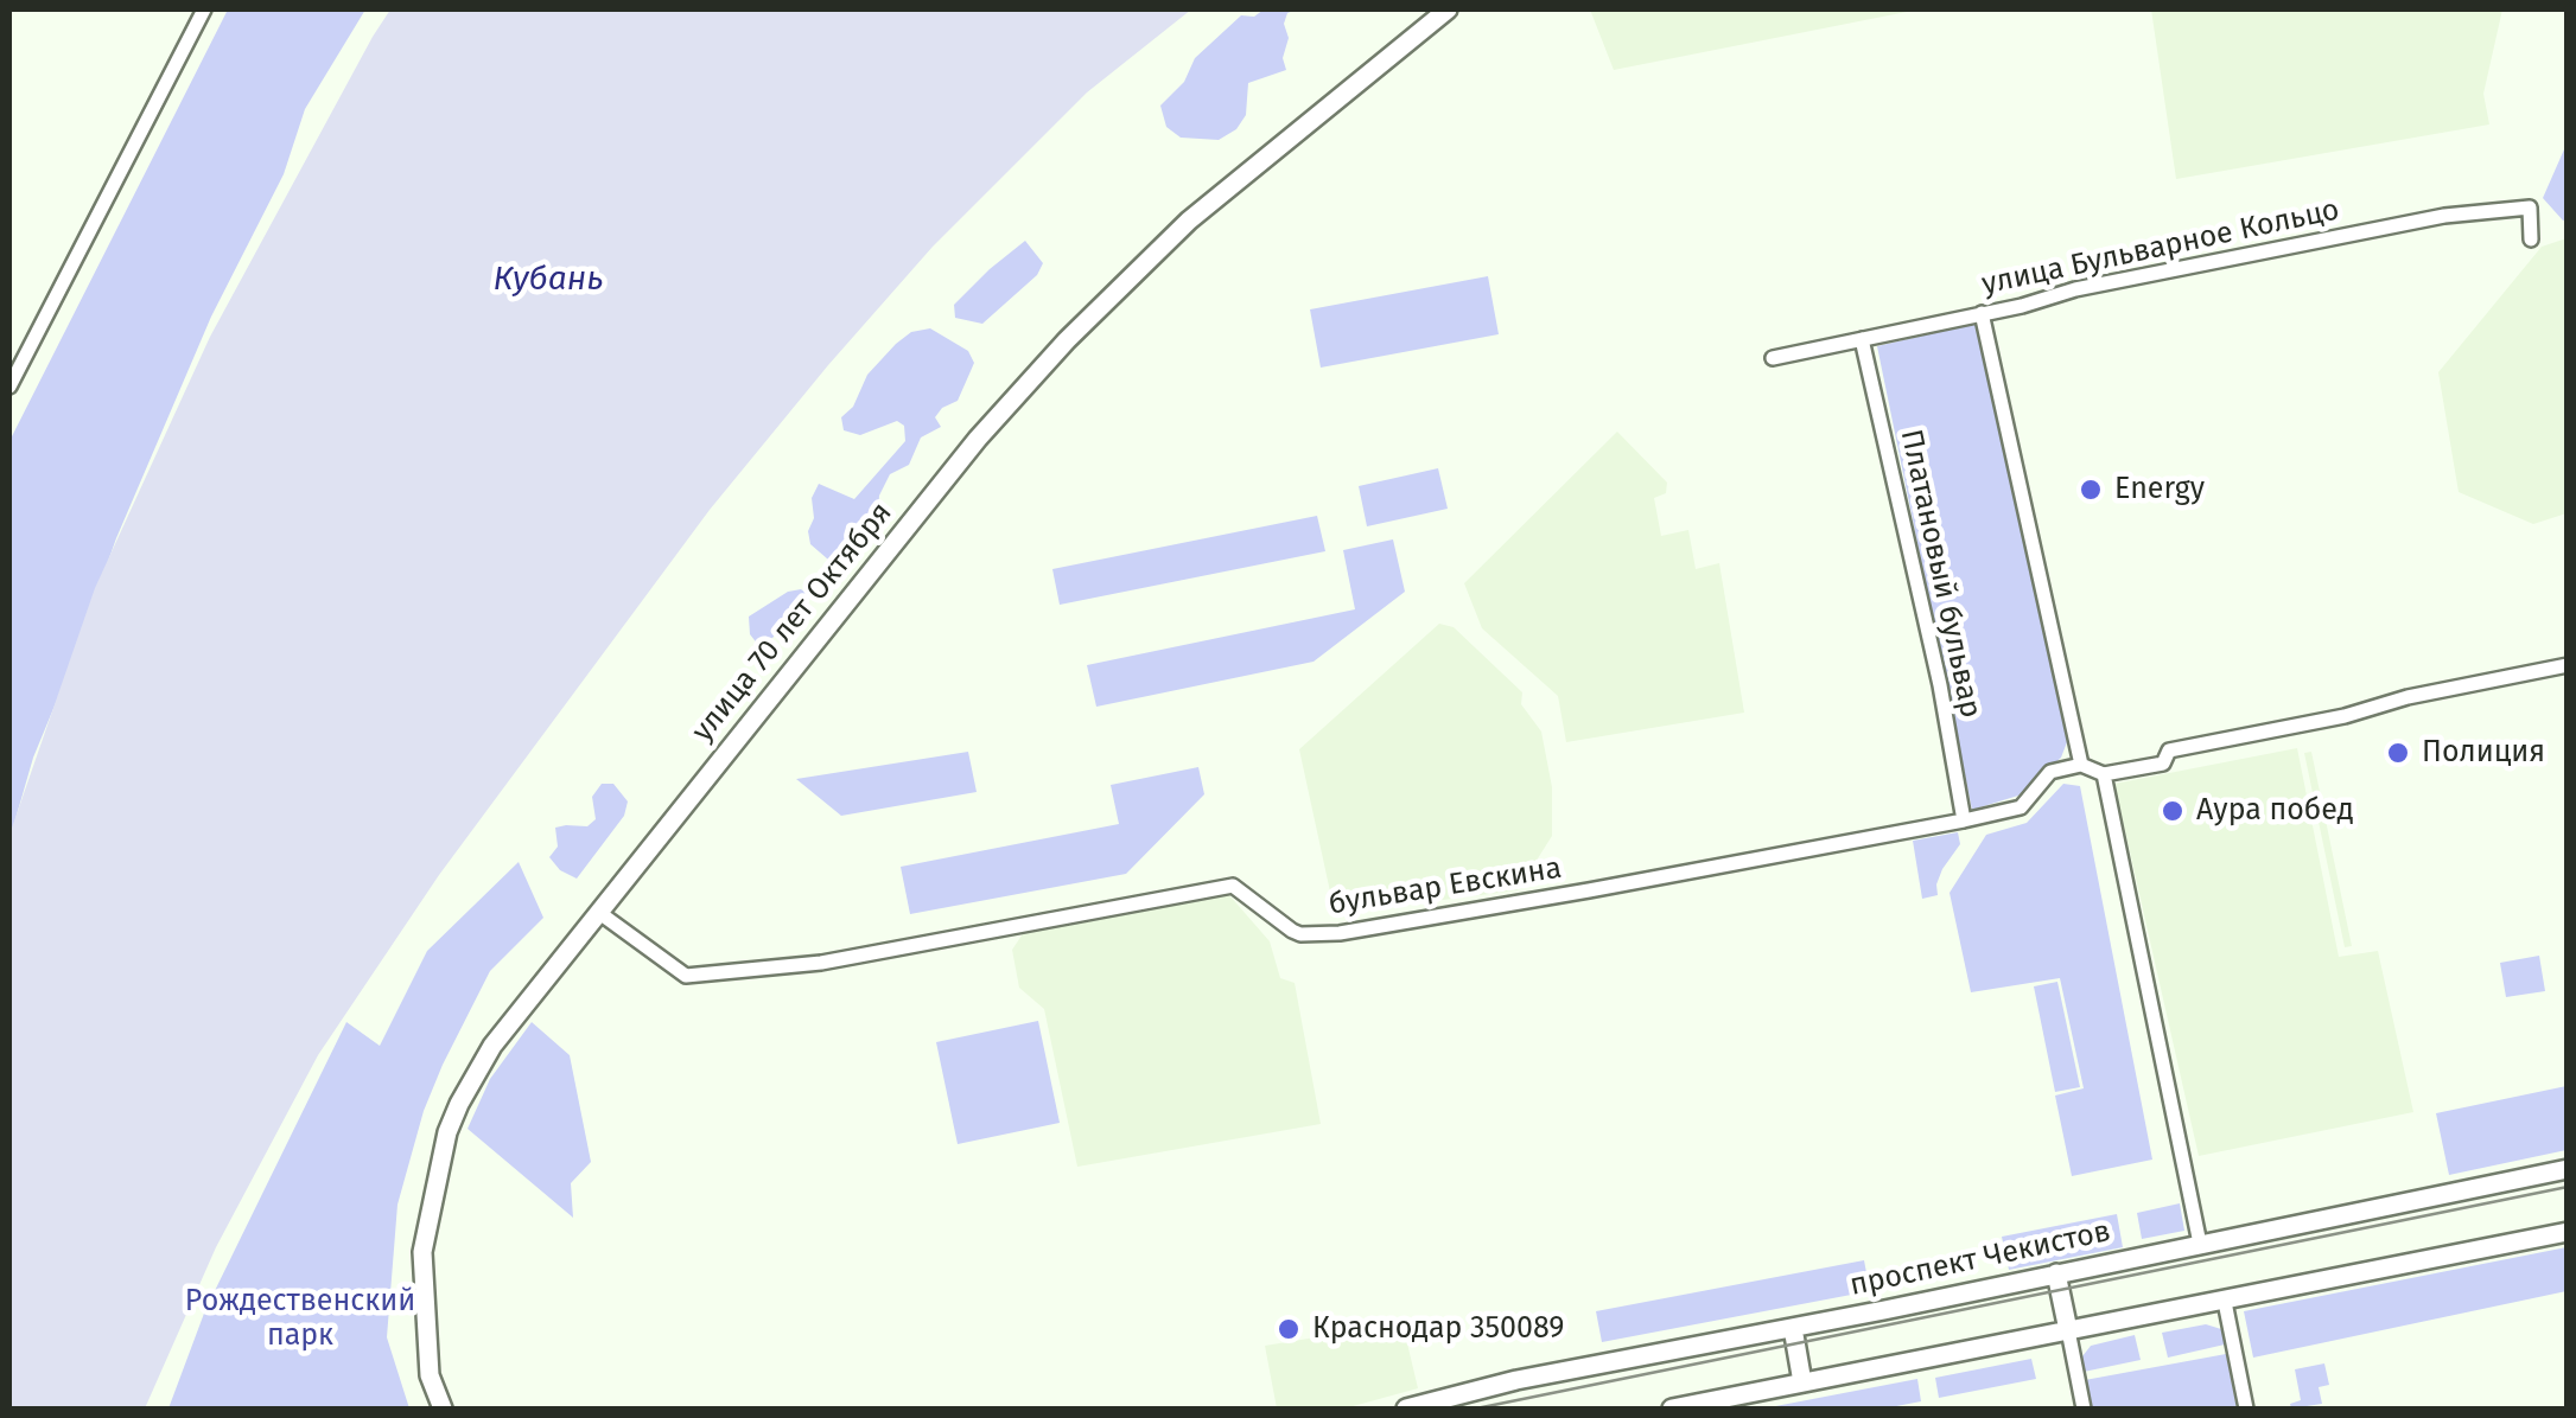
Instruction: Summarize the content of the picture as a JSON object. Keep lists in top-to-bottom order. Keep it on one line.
{"streets":{"main road":["улица 70 лет Октября","проспект Чекистов"],"street":["улица Бульварное Кольцо","Платановый бульвар","бульвар Евскина"]},"crossings":[["улица Бульварное Кольцо","Платановый бульвар"],["Платановый бульвар","бульвар Евскина"],["улица 70 лет Октября","бульвар Евскина"]],"water":["Кубань"],"parks":["Рождественский парк"],"places":["Energy","Полиция","Аура побед","Краснодар 350089"]}
